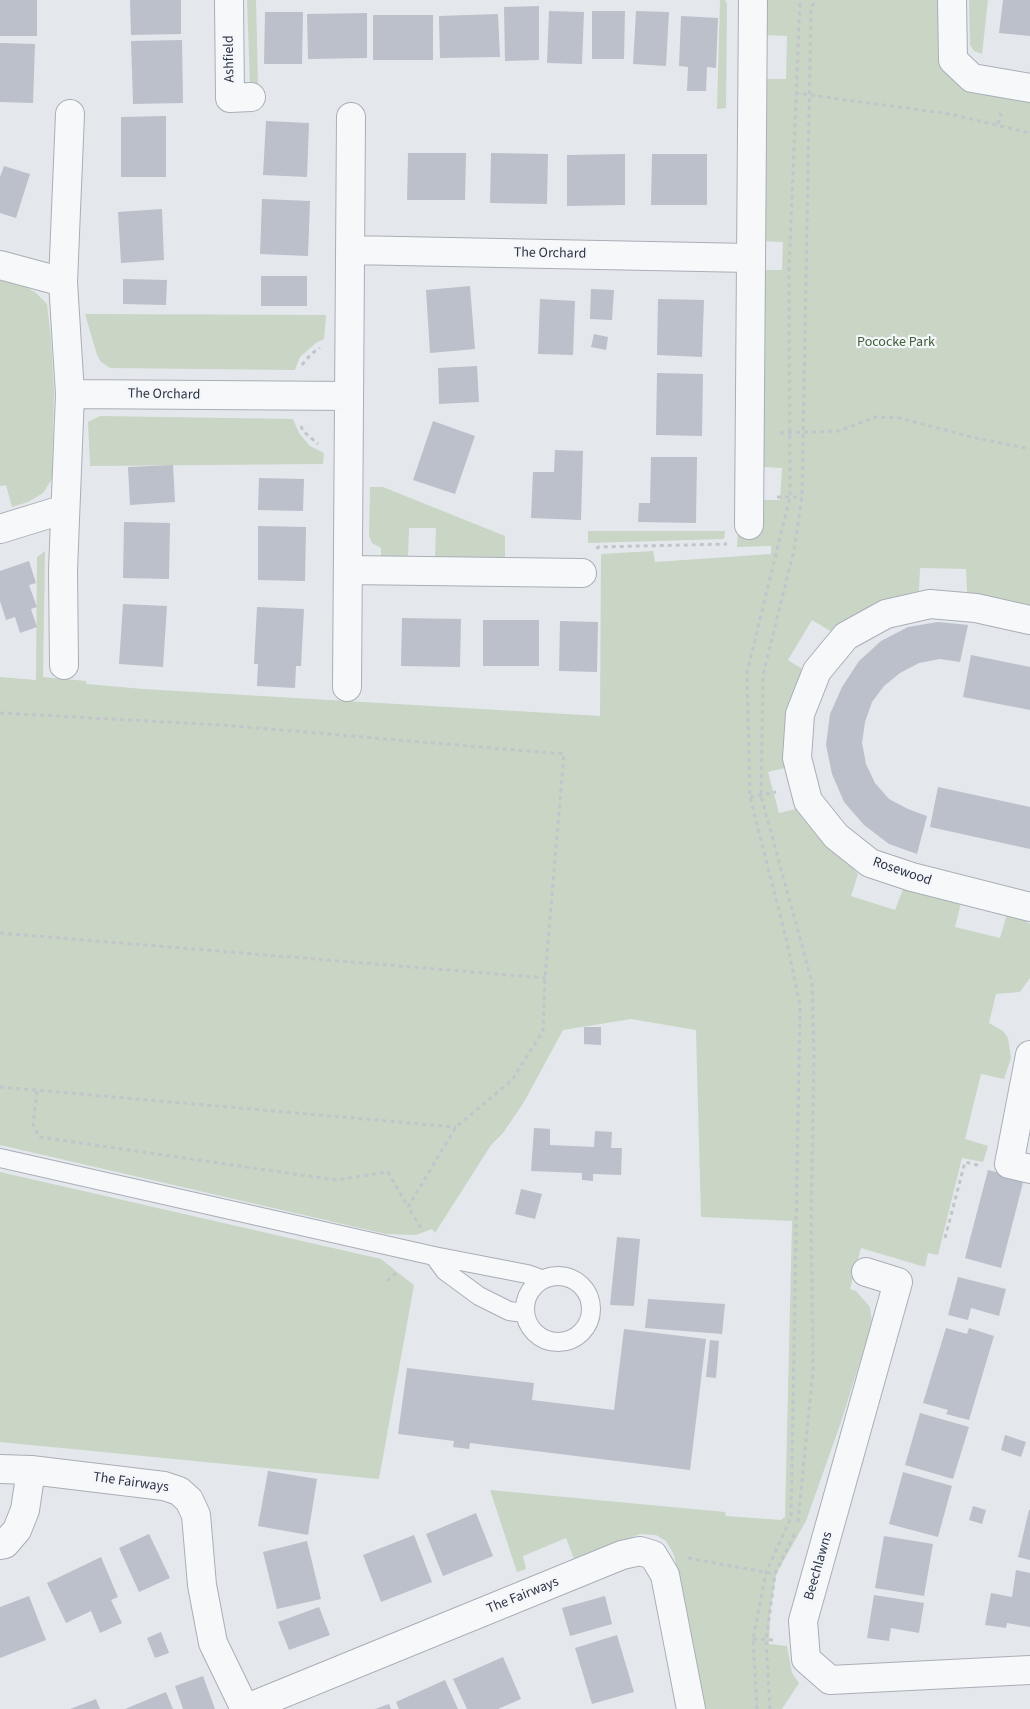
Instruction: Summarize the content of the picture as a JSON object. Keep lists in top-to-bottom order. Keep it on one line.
{"streets":{"street":["Ashfield","The Orchard","Rosewood","The Fairways","Beechlawns"]},"parks":["Pococke Park"]}
